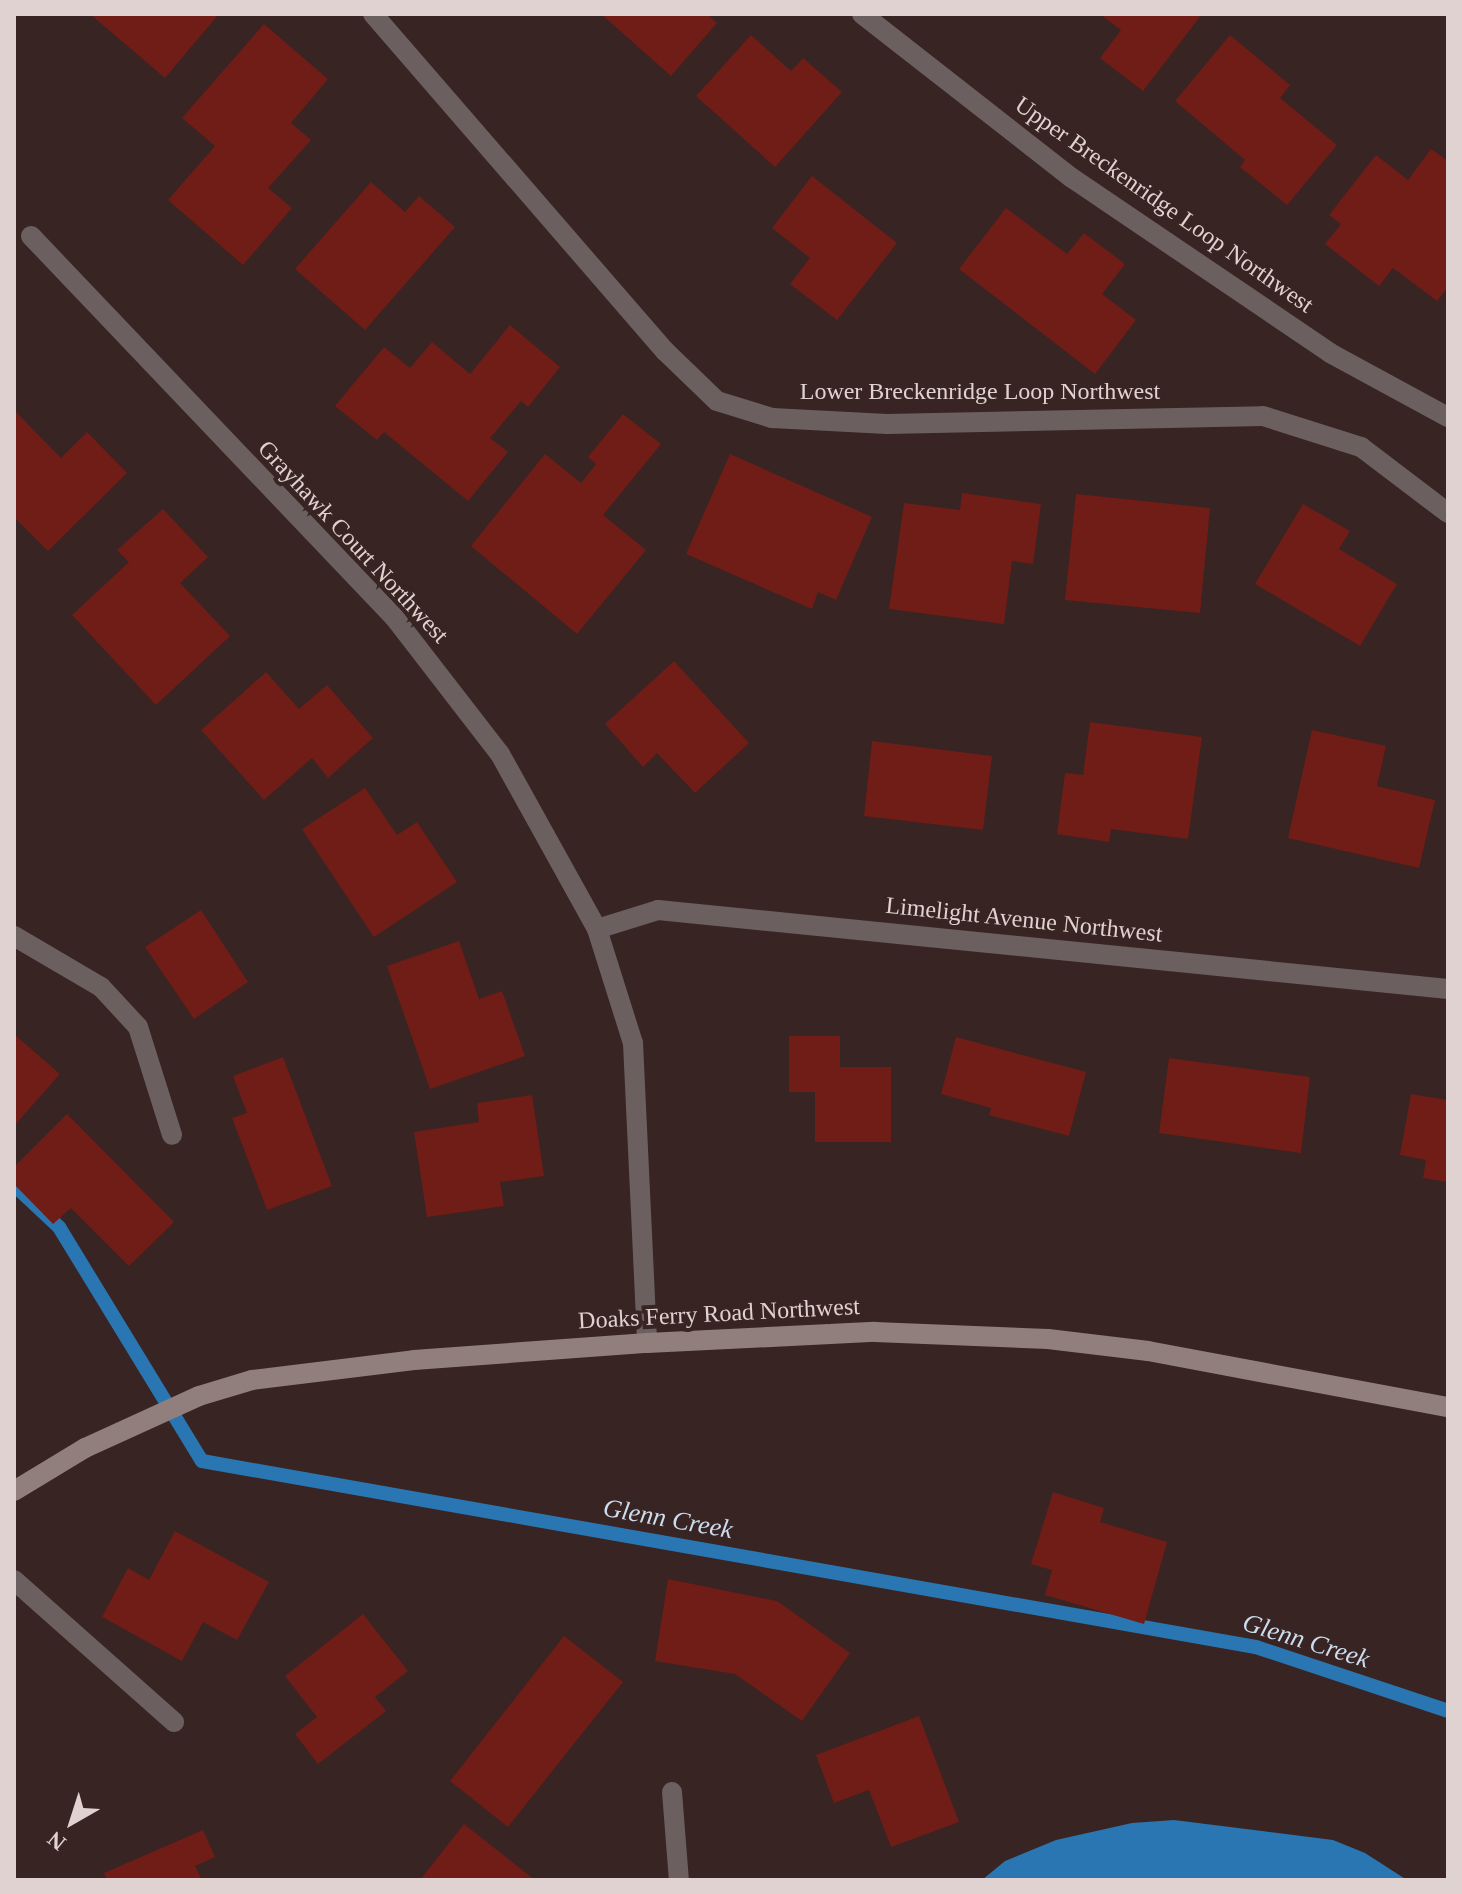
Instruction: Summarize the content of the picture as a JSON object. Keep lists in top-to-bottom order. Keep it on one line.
{"streets":{"main road":["Doaks Ferry Road Northwest"],"street":["Upper Breckenridge Loop Northwest","Lower Breckenridge Loop Northwest","Grayhawk Court Northwest","Limelight Avenue Northwest"]},"crossings":[["Grayhawk Court Northwest","Limelight Avenue Northwest"],["Grayhawk Court Northwest","Doaks Ferry Road Northwest"]],"water":["Glenn Creek"],"north":"bottom left"}
